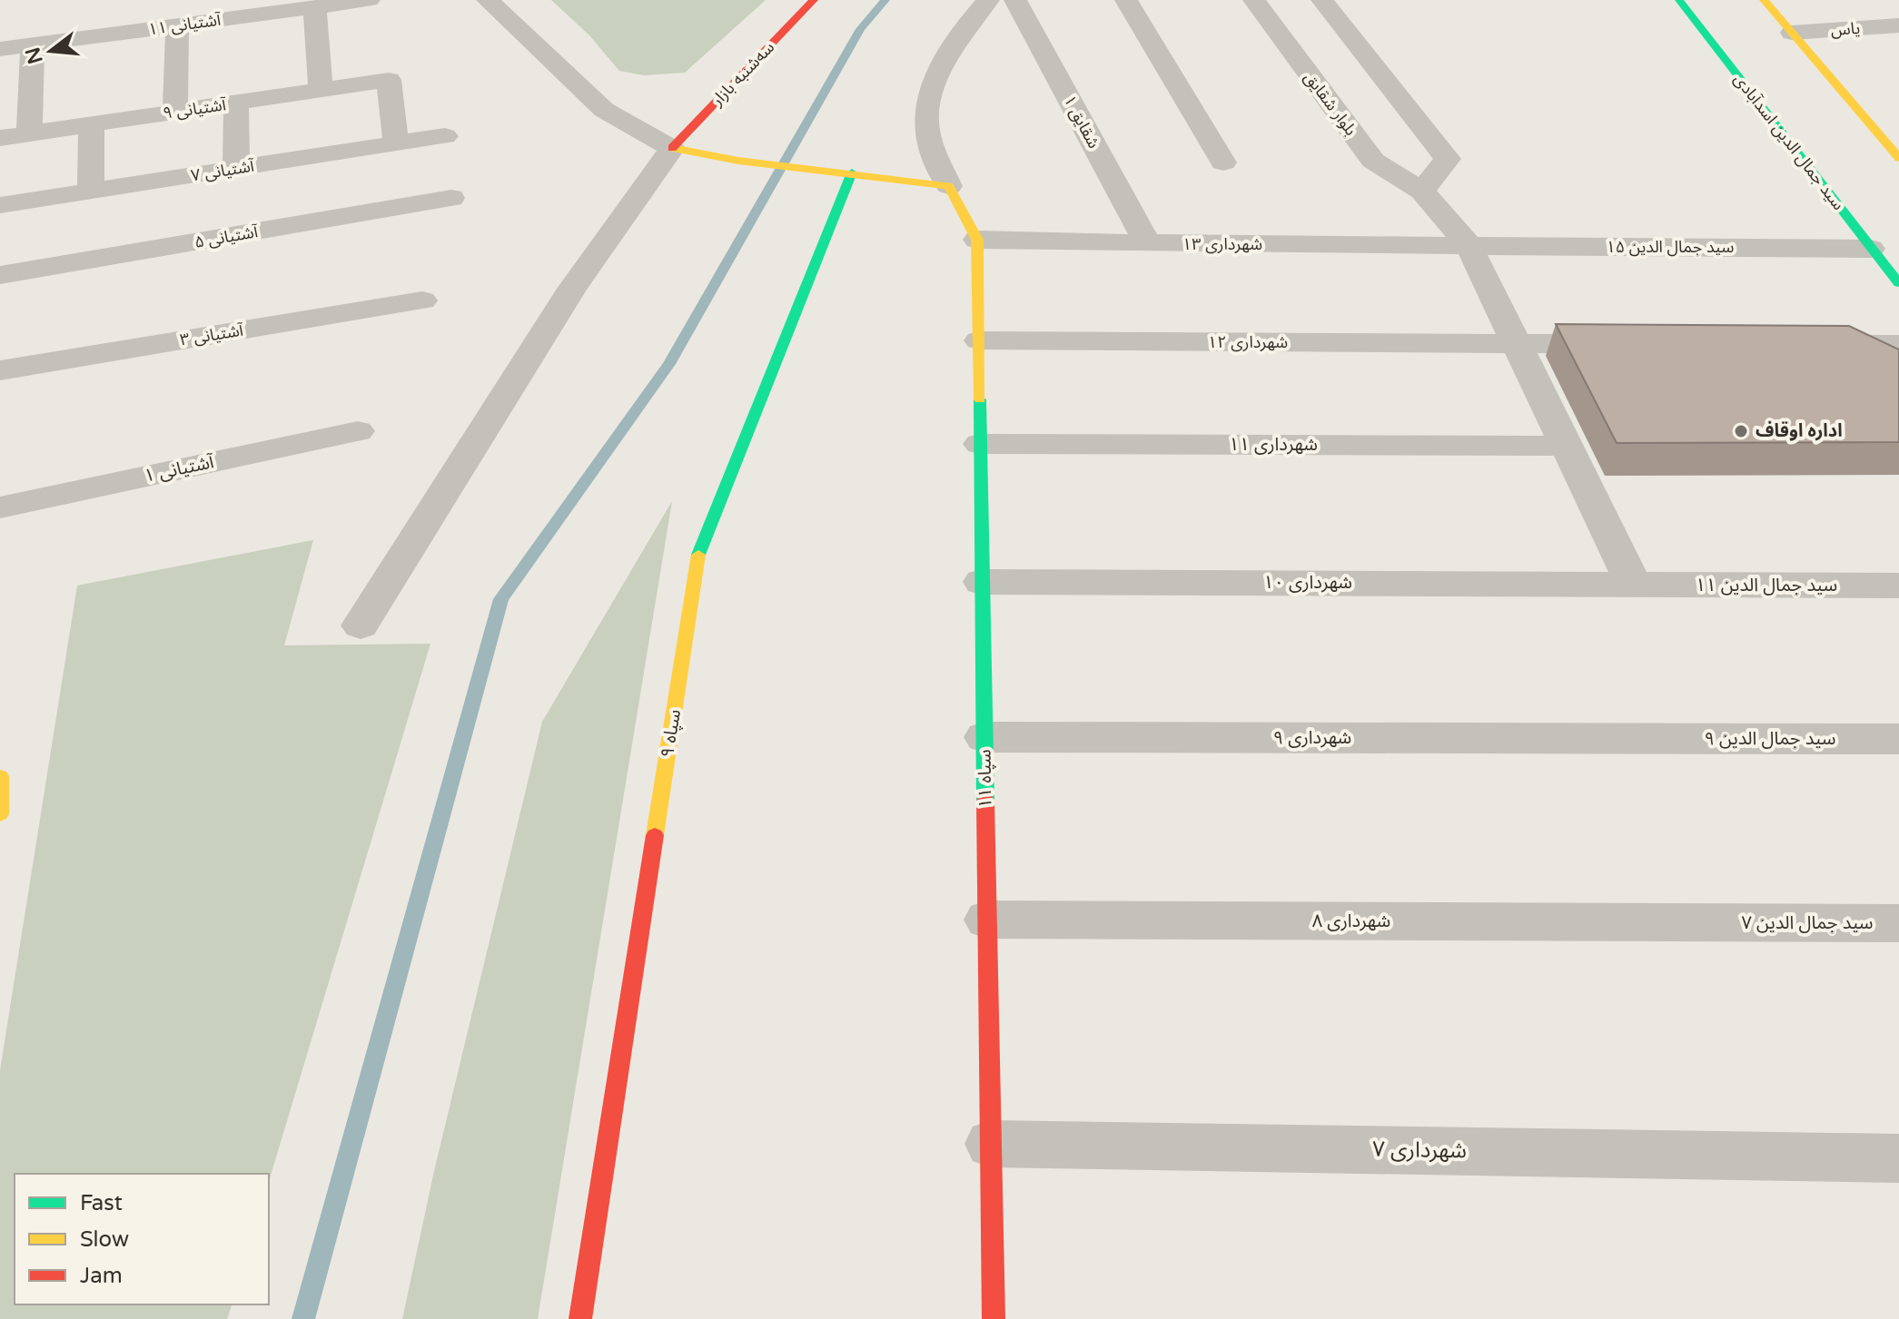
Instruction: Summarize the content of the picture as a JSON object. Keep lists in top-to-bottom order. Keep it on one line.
{"streets":{"street":["آشتیانی ۱۱","یاس","سه‌شنبه بازار","بلوار شقایق","آشتیانی ۹","شقایق ۱","سید جمال الدین اسدآبادی","آشتیانی ۷","آشتیانی ۵","شهرداری ۱۳","سید جمال الدین ۱۵","آشتیانی ۳","شهرداری ۱۲","شهرداری ۱۱","آشتیانی ۱","شهرداری ۱۰","سید جمال الدین ۱۱","سپاه ۹","شهرداری ۹","سید جمال الدین ۹","سپاه ۱۱","شهرداری ۸","سید جمال الدین ۷","شهرداری ۷"]},"crossings":[["بلوار شقایق","شهرداری ۱۳"],["بلوار شقایق","سید جمال الدین ۱۵"],["بلوار شقایق","شهرداری ۱۲"],["بلوار شقایق","شهرداری ۱۱"],["بلوار شقایق","شهرداری ۱۰"],["بلوار شقایق","سید جمال الدین ۱۱"],["آشتیانی ۹","آشتیانی ۷"],["شقایق ۱","شهرداری ۱۳"],["سید جمال الدین اسدآبادی","سید جمال الدین ۱۵"],["شهرداری ۱۳","سید جمال الدین ۱۵"],["شهرداری ۱۳","سپاه ۱۱"],["شهرداری ۱۲","سپاه ۱۱"],["شهرداری ۱۱","سپاه ۱۱"],["شهرداری ۱۰","سید جمال الدین ۱۱"],["شهرداری ۱۰","سپاه ۱۱"],["شهرداری ۹","سید جمال الدین ۹"],["شهرداری ۹","سپاه ۱۱"],["سپاه ۱۱","شهرداری ۸"],["سپاه ۱۱","شهرداری ۷"],["شهرداری ۸","سید جمال الدین ۷"]],"places":["اداره اوقاف"],"legend":["Fast","Slow","Jam"],"north":"left"}
